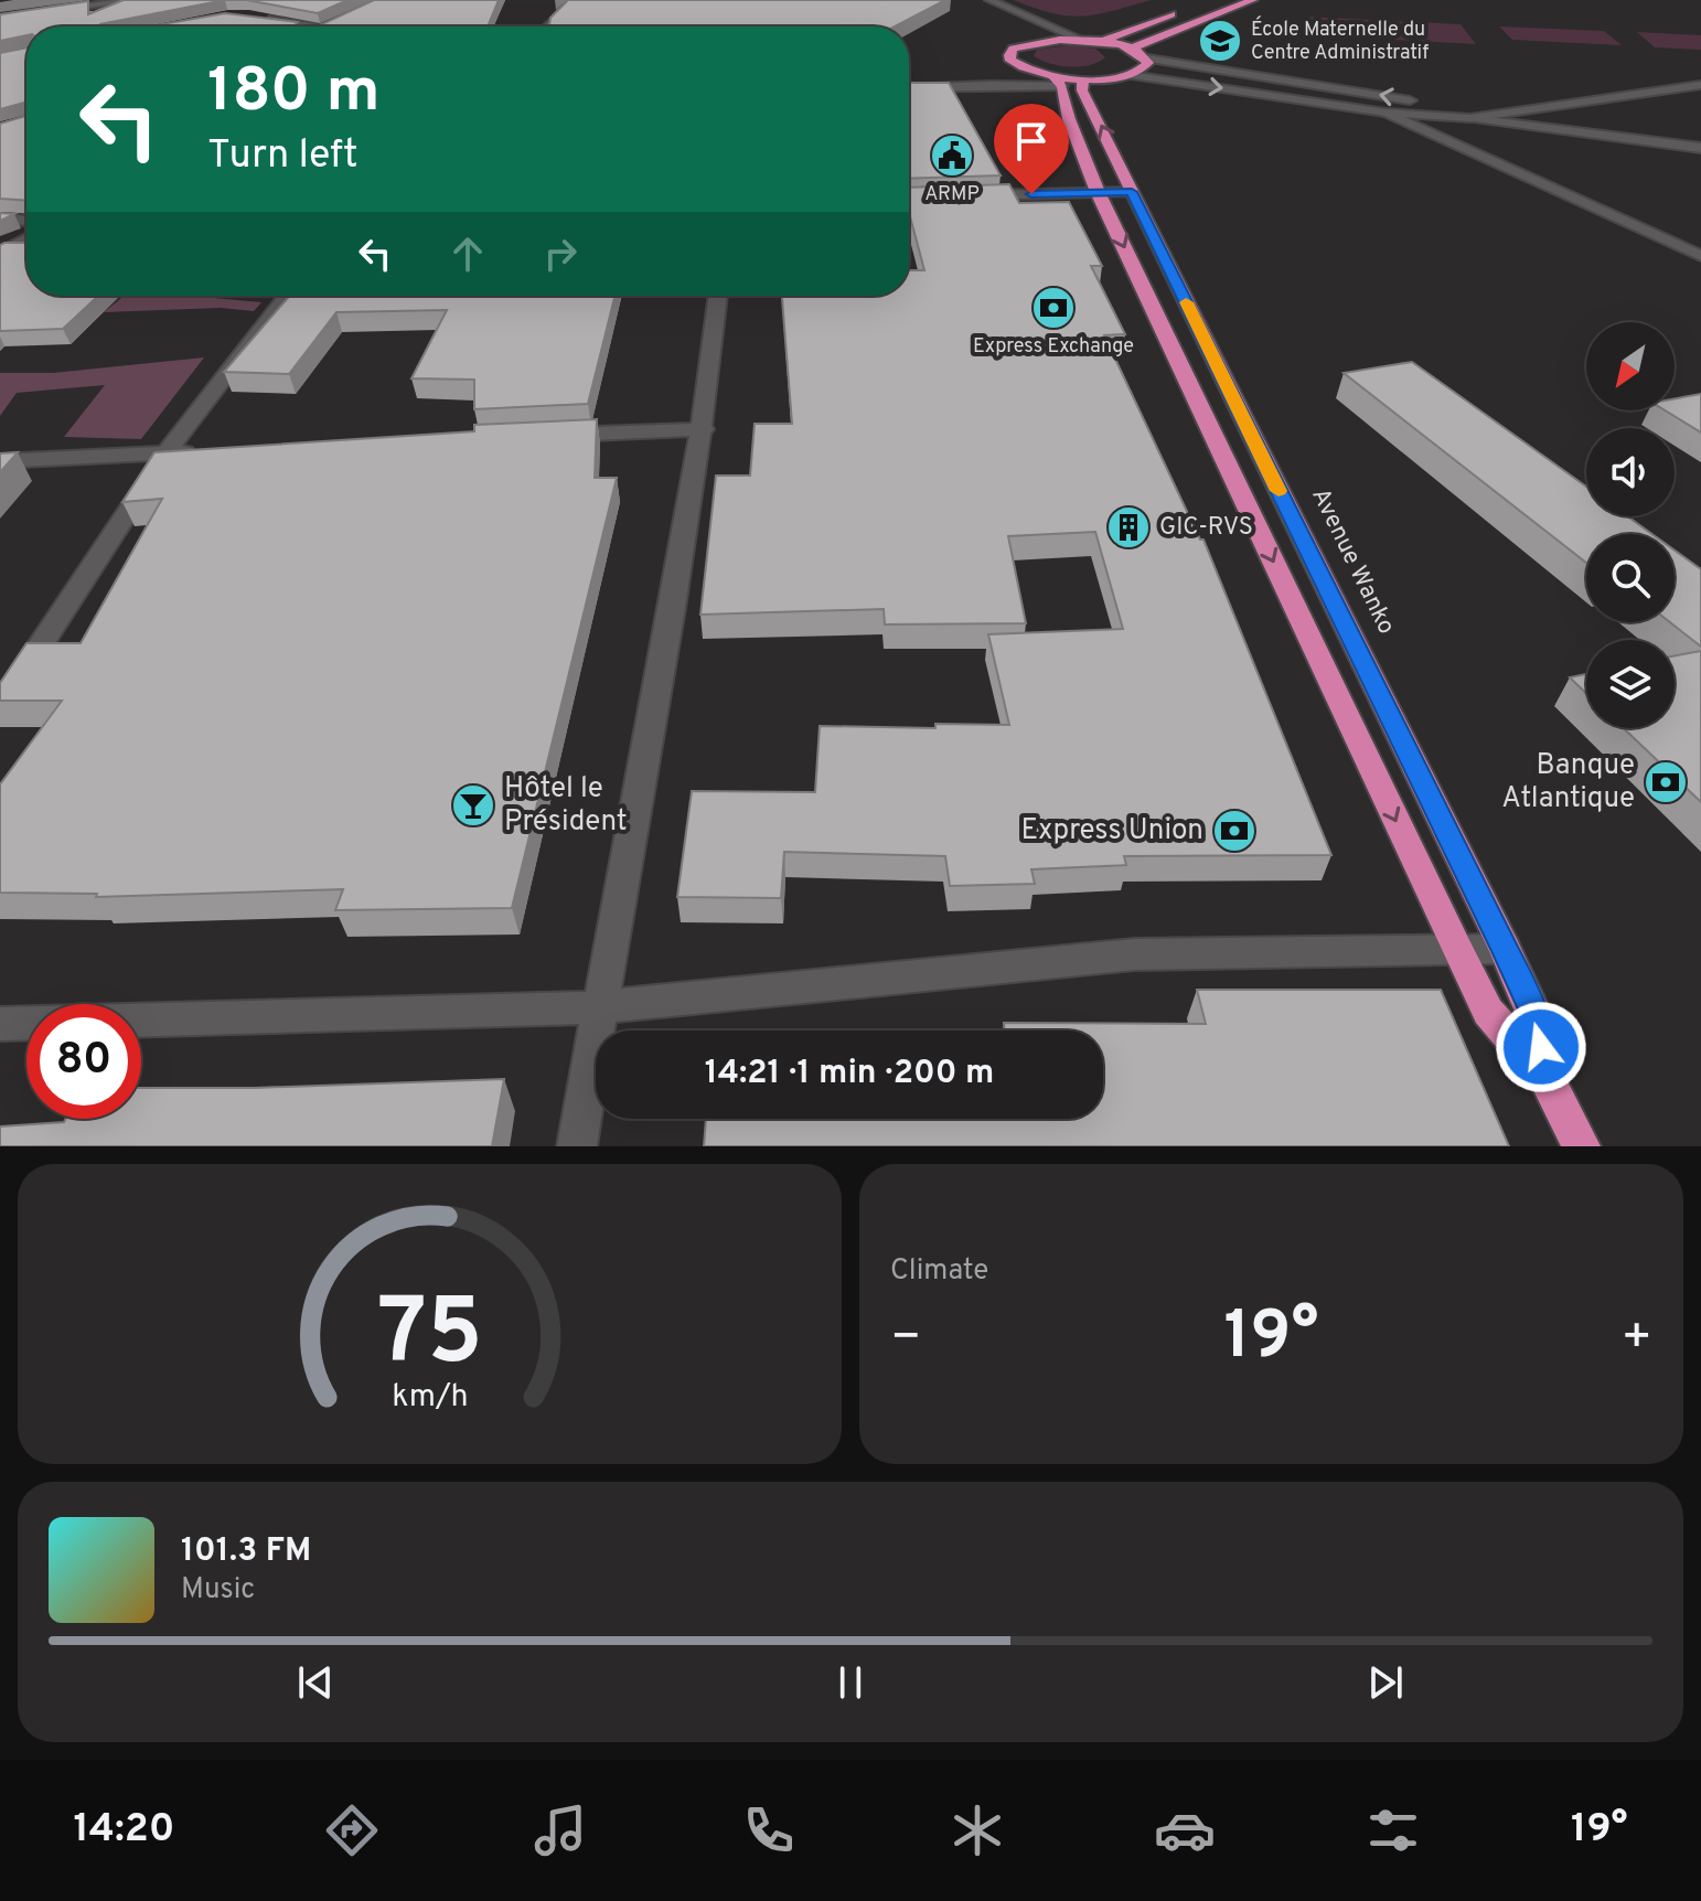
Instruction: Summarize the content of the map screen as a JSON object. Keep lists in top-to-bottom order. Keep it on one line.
{"streets":{"highway":["Avenue Wanko"]},"places":{"school or university":["École Maternelle du Centre Administratif"],"public building":["ARMP"],"bank":["Express Exchange","Banque Atlantique","Express Union"],"building":["GIC-RVS"],"bar":["Hôtel le Président"]},"north":"bottom left","page":{"turn":["180 m","Turn left"],"limit":"80","trip":"14:21 · 1 min · 200 m","tile":"Climate","heat":["−","19°","+"],"song":["101.3 FM","Music"],"tabs":["14:20","19°"],"gauge":["75","km/h"]}}
